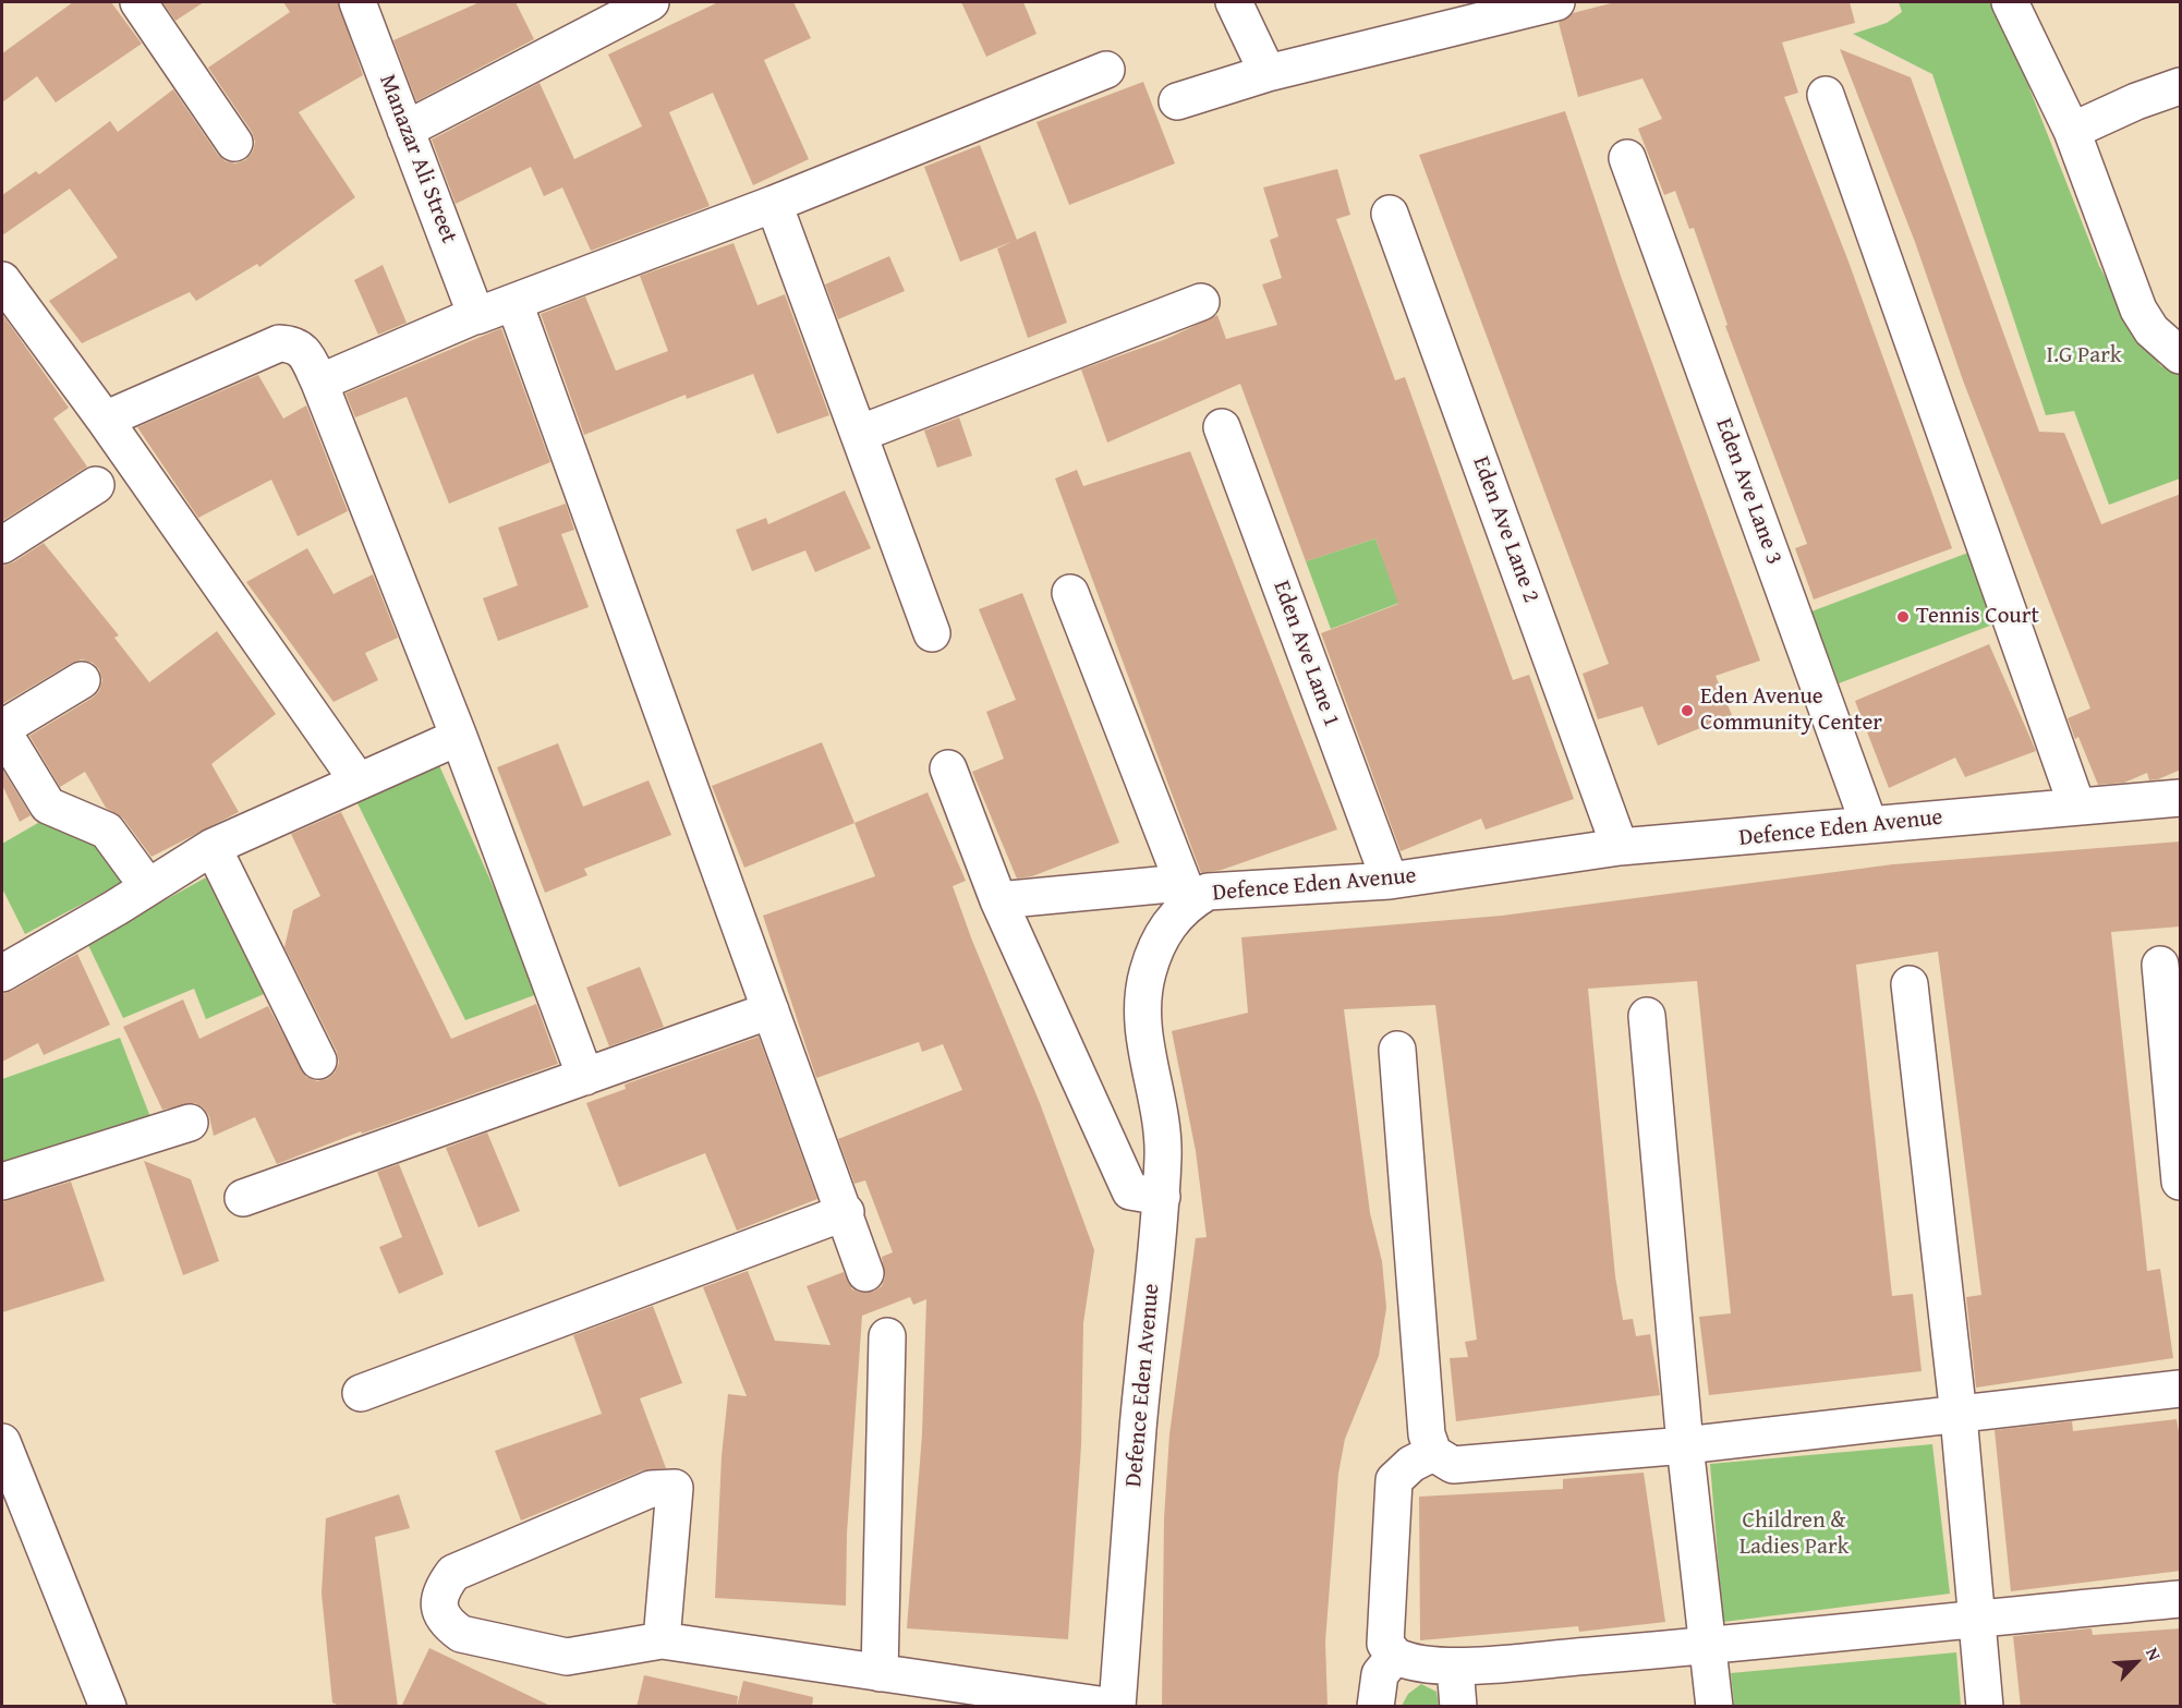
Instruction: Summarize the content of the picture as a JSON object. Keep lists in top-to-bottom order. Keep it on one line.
{"streets":{"street":["Manazar Ali Street","Eden Ave Lane 3","Eden Ave Lane 2","Eden Ave Lane 1","Defence Eden Avenue"]},"crossings":[["Eden Ave Lane 3","Defence Eden Avenue"],["Eden Ave Lane 2","Defence Eden Avenue"],["Eden Ave Lane 1","Defence Eden Avenue"]],"parks":["I.G Park","Children & Ladies Park"],"places":["Tennis Court","Eden Avenue Community Center"],"north":"top right"}
